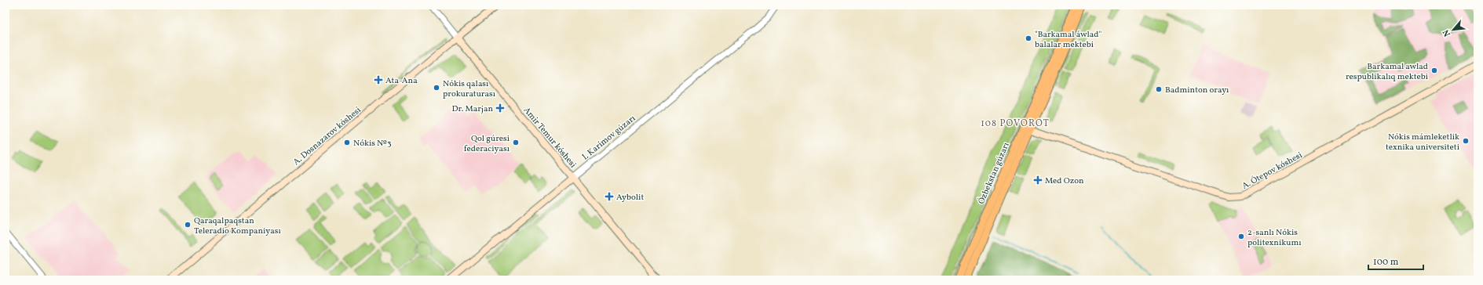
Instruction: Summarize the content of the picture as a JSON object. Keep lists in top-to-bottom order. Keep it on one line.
{"streets":{"main road":["A. Dosnazarov kóshesi","Amir Temur kóshesi","I. Karimov gúzarı","A. Ótepov kóshesi","Ózbekstan gúzarı"]},"crossings":[["A. Dosnazarov kóshesi","Amir Temur kóshesi"],["Amir Temur kóshesi","I. Karimov gúzarı"],["A. Ótepov kóshesi","Ózbekstan gúzarı"]],"districts":["108 POVOROT"],"places":{"other":["\"Barkamal áwlad\" balalar mektebi","Barkamal awlad respublikalıq mektebi","Nókis qalası prokuraturası","Badminton orayı","Nókis mámleketlik texnika universiteti","Nókis №3","Qol gúresi federaciyası","Qaraqalpaqstan Teleradio Kompaniyası","2-sanlı Nókis politexnikumı"],"health":["Ata-Ana","Dr. Marjan","Med Ozon","Aybolit"]},"scale_bar":"100 m","north":"bottom left"}
